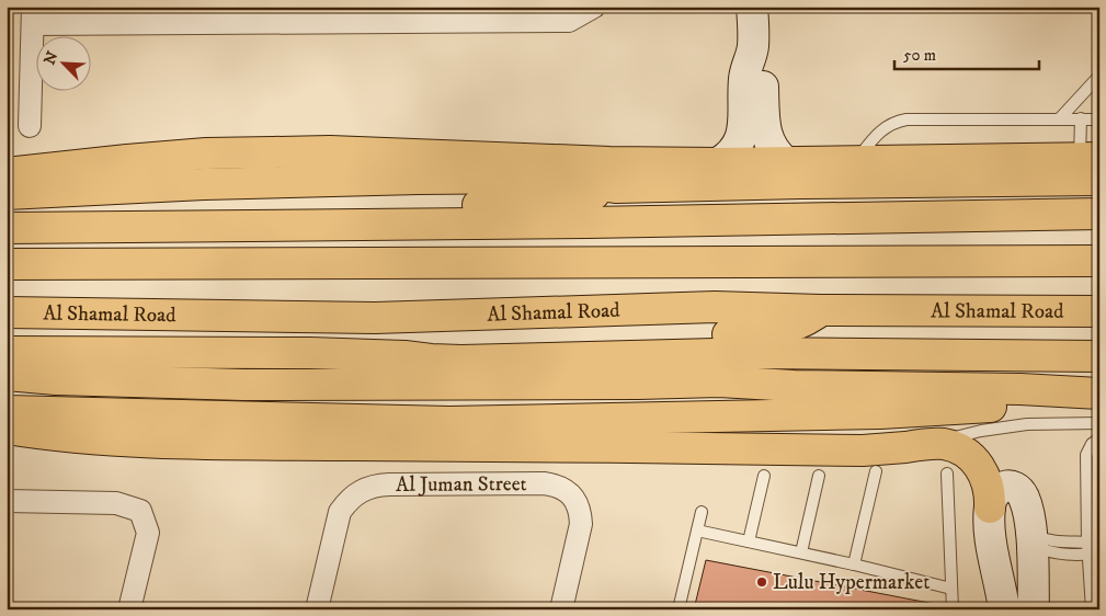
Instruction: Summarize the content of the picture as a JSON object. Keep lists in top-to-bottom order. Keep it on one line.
{"streets":{"highway":["Al Shamal Road"],"street":["Al Juman Street"]},"places":["Lulu Hypermarket"],"scale_bar":"50 m","north":"top left"}
